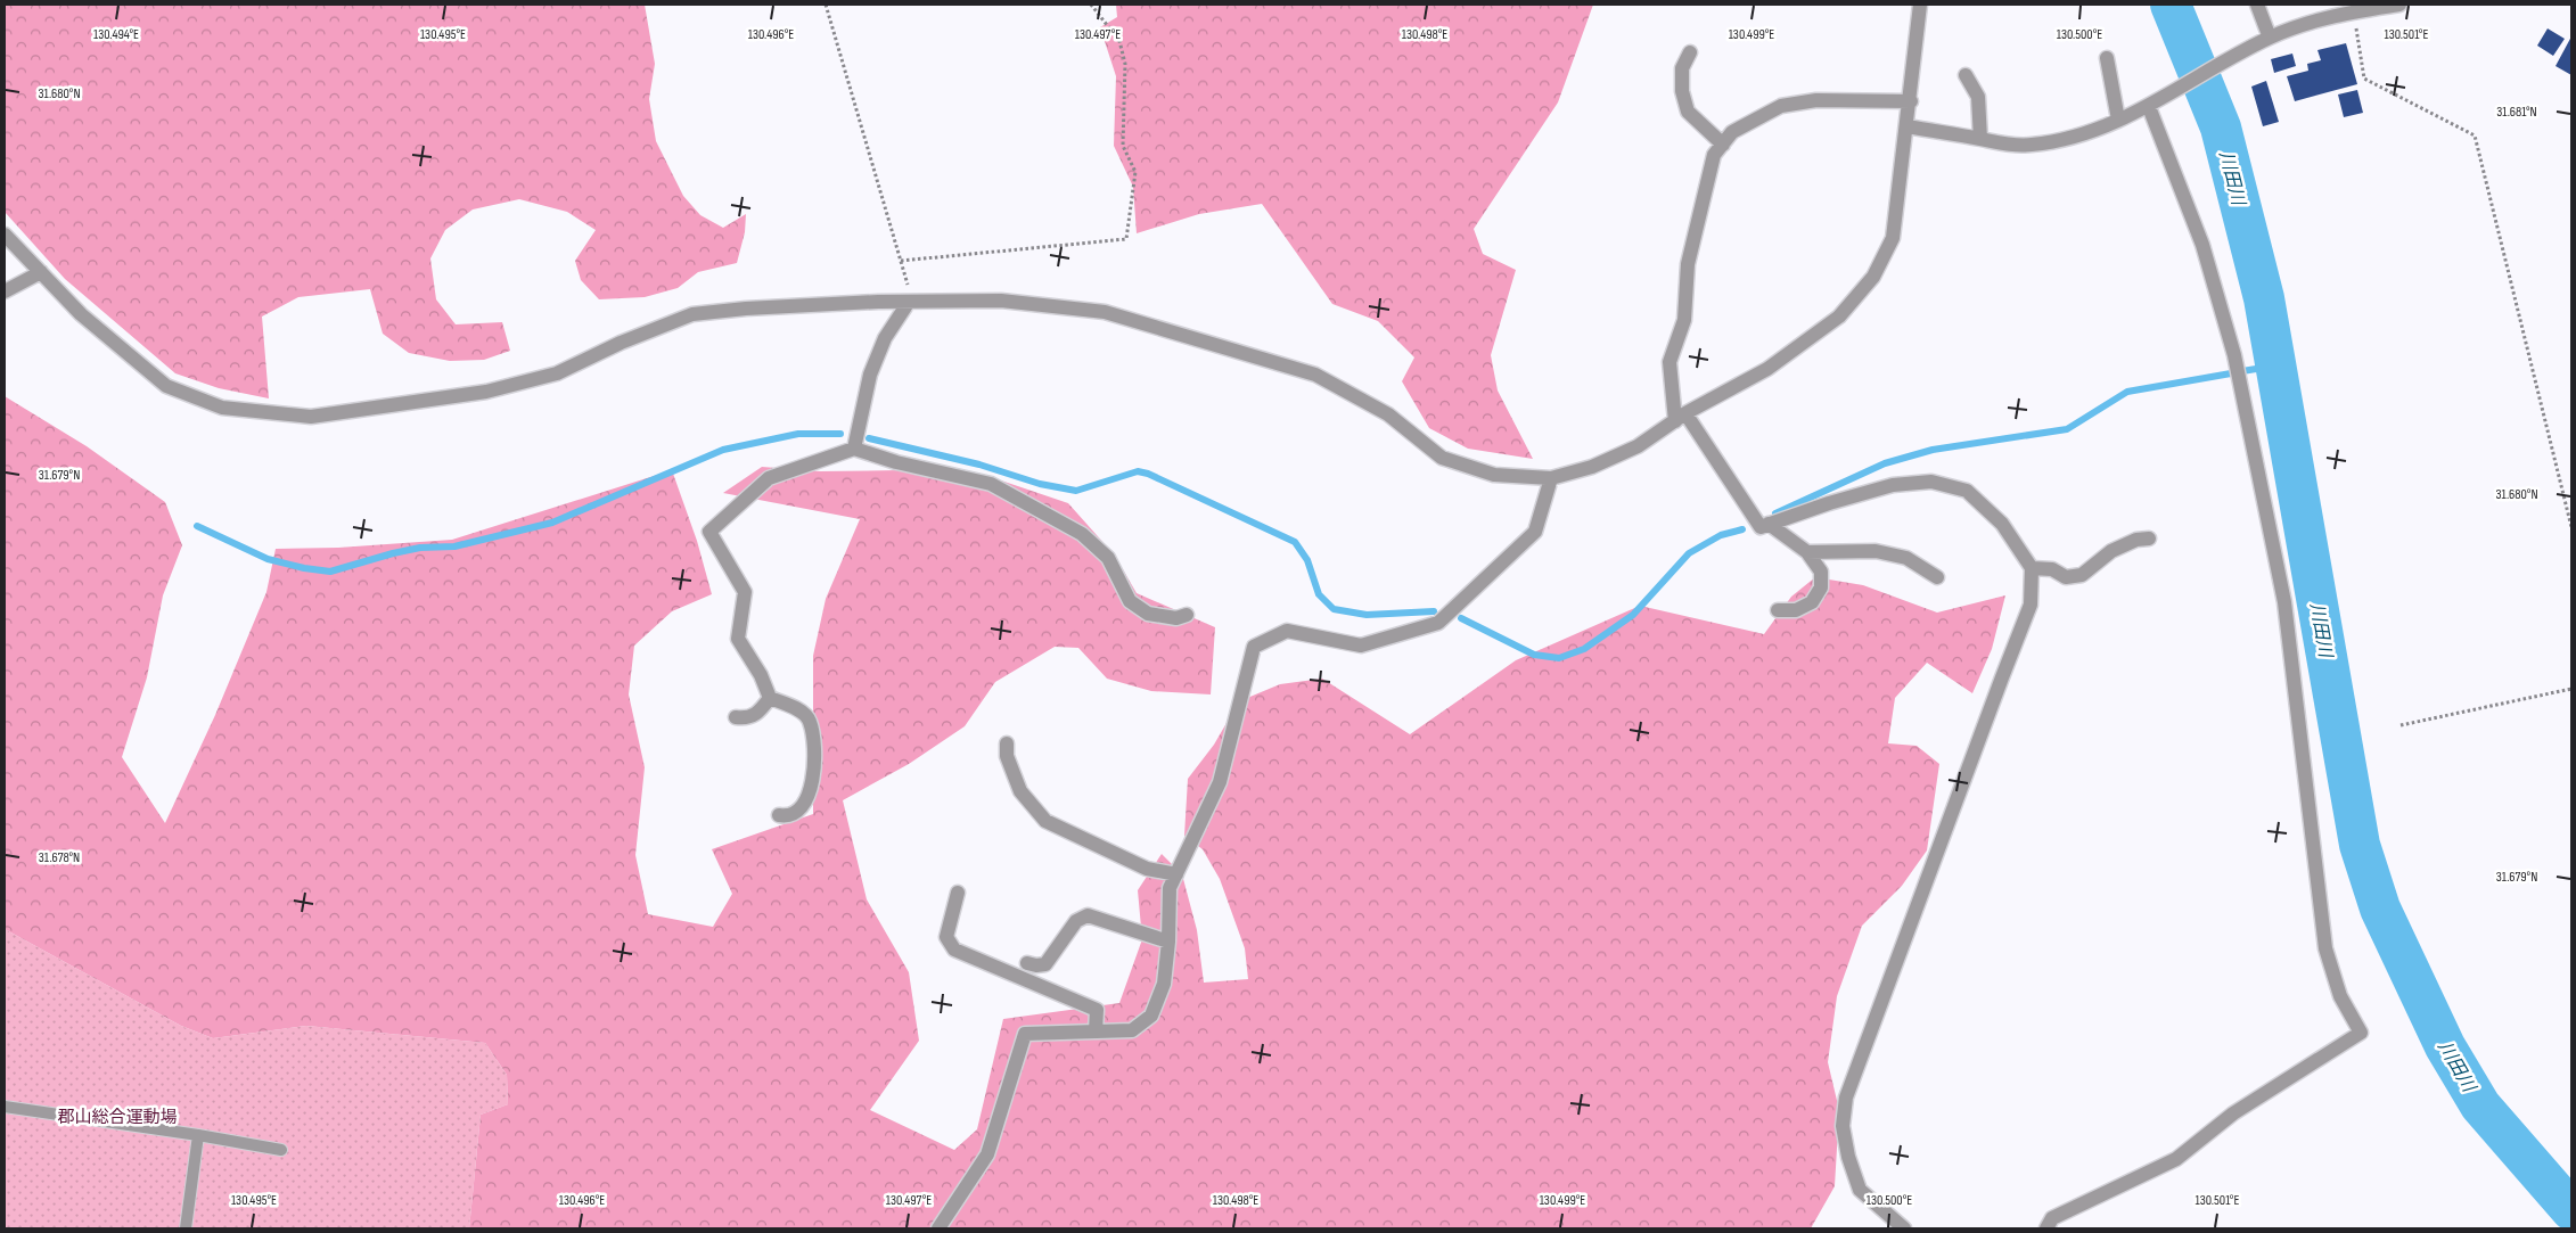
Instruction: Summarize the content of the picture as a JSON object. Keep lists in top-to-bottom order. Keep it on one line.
{"water":["川田川"],"parks":["郡山総合運動場"],"coordinates":["130.494°E","130.495°E","130.496°E","130.497°E","130.498°E","130.499°E","130.500°E","130.501°E","31.680°N","31.681°N","31.679°N","31.678°N"]}
